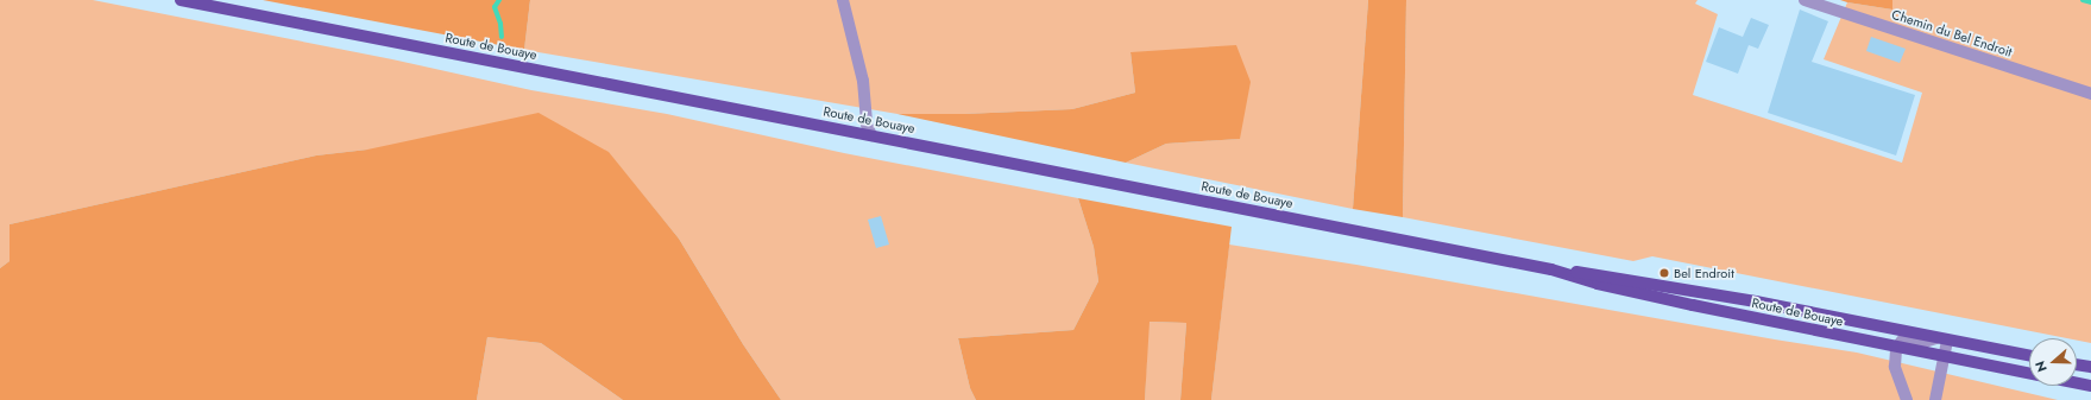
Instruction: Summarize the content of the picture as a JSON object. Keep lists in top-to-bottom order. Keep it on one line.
{"streets":{"main road":["Route de Bouaye"],"street":["Chemin du Bel Endroit"]},"places":["Bel Endroit"],"north":"left"}
